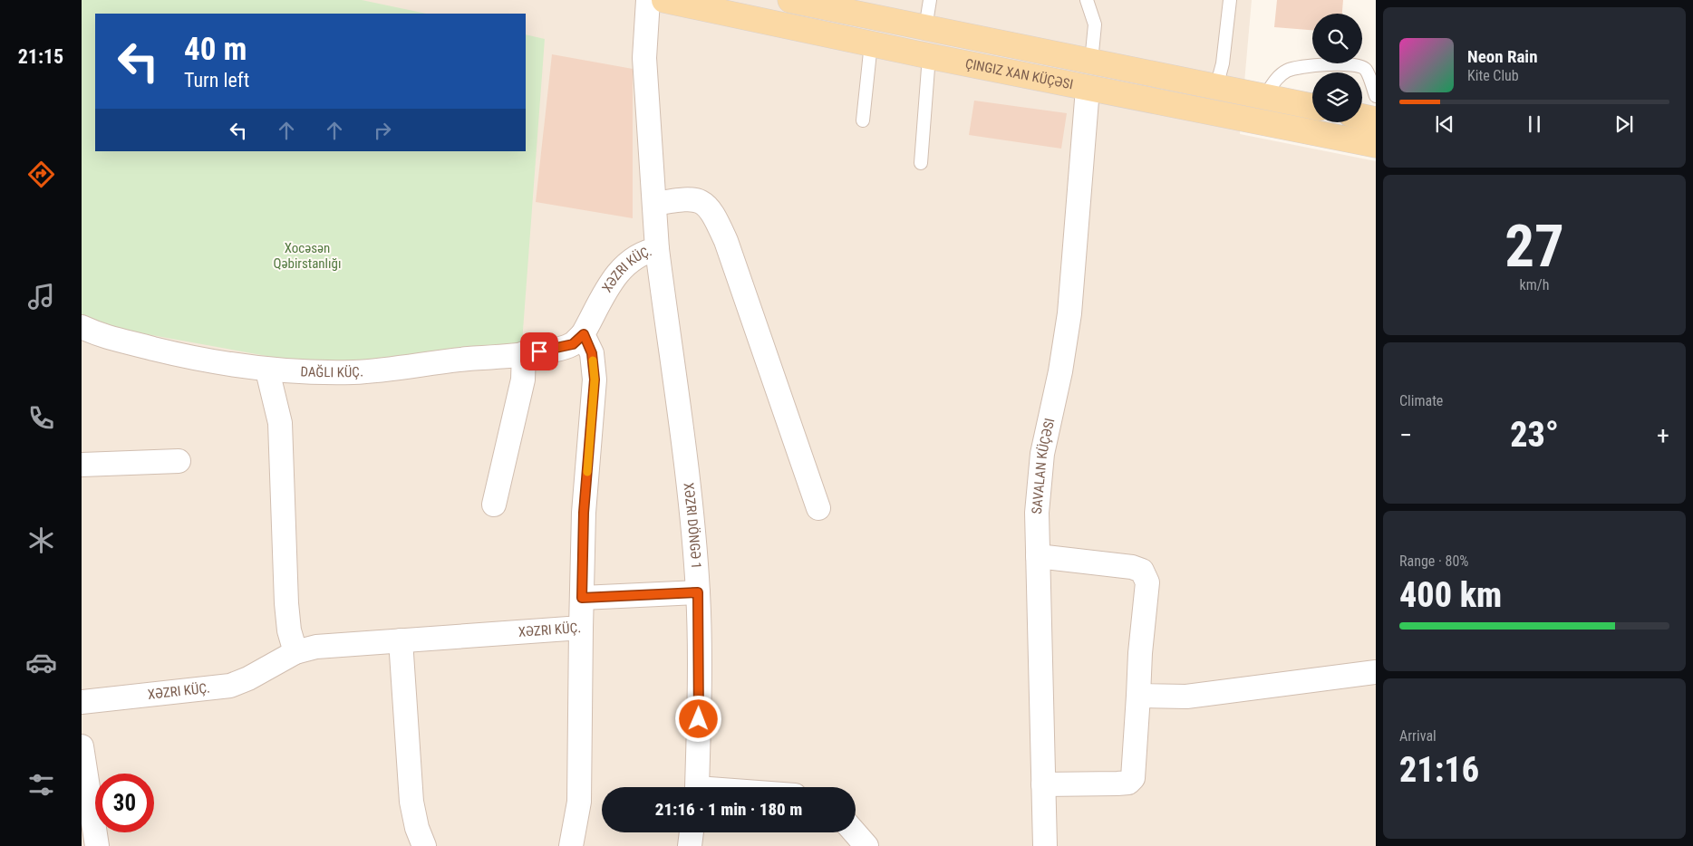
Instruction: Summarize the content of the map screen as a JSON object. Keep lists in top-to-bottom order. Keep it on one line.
{"streets":{"main road":["ÇINGIZ XAN KÜÇƏSI"],"street":["XƏZRI KÜÇ.","SAVALAN KÜÇƏSI","XƏZRI DÖNGƏ 1"]},"crossings":[["ÇINGIZ XAN KÜÇƏSI","SAVALAN KÜÇƏSI"],["XƏZRI KÜÇ.","XƏZRI DÖNGƏ 1"]],"parks":["Xocəsən Qəbirstanlığı"],"page":{"tabs":"21:15","turn":["40 m","Turn left"],"song":["Neon Rain","Kite Club"],"tile":[["27","km/h"],"Climate",["Range · 80%","400 km"],["Arrival","21:16"]],"heat":["−","23°","+"],"limit":"30","trip":"21:16 · 1 min · 180 m"}}
